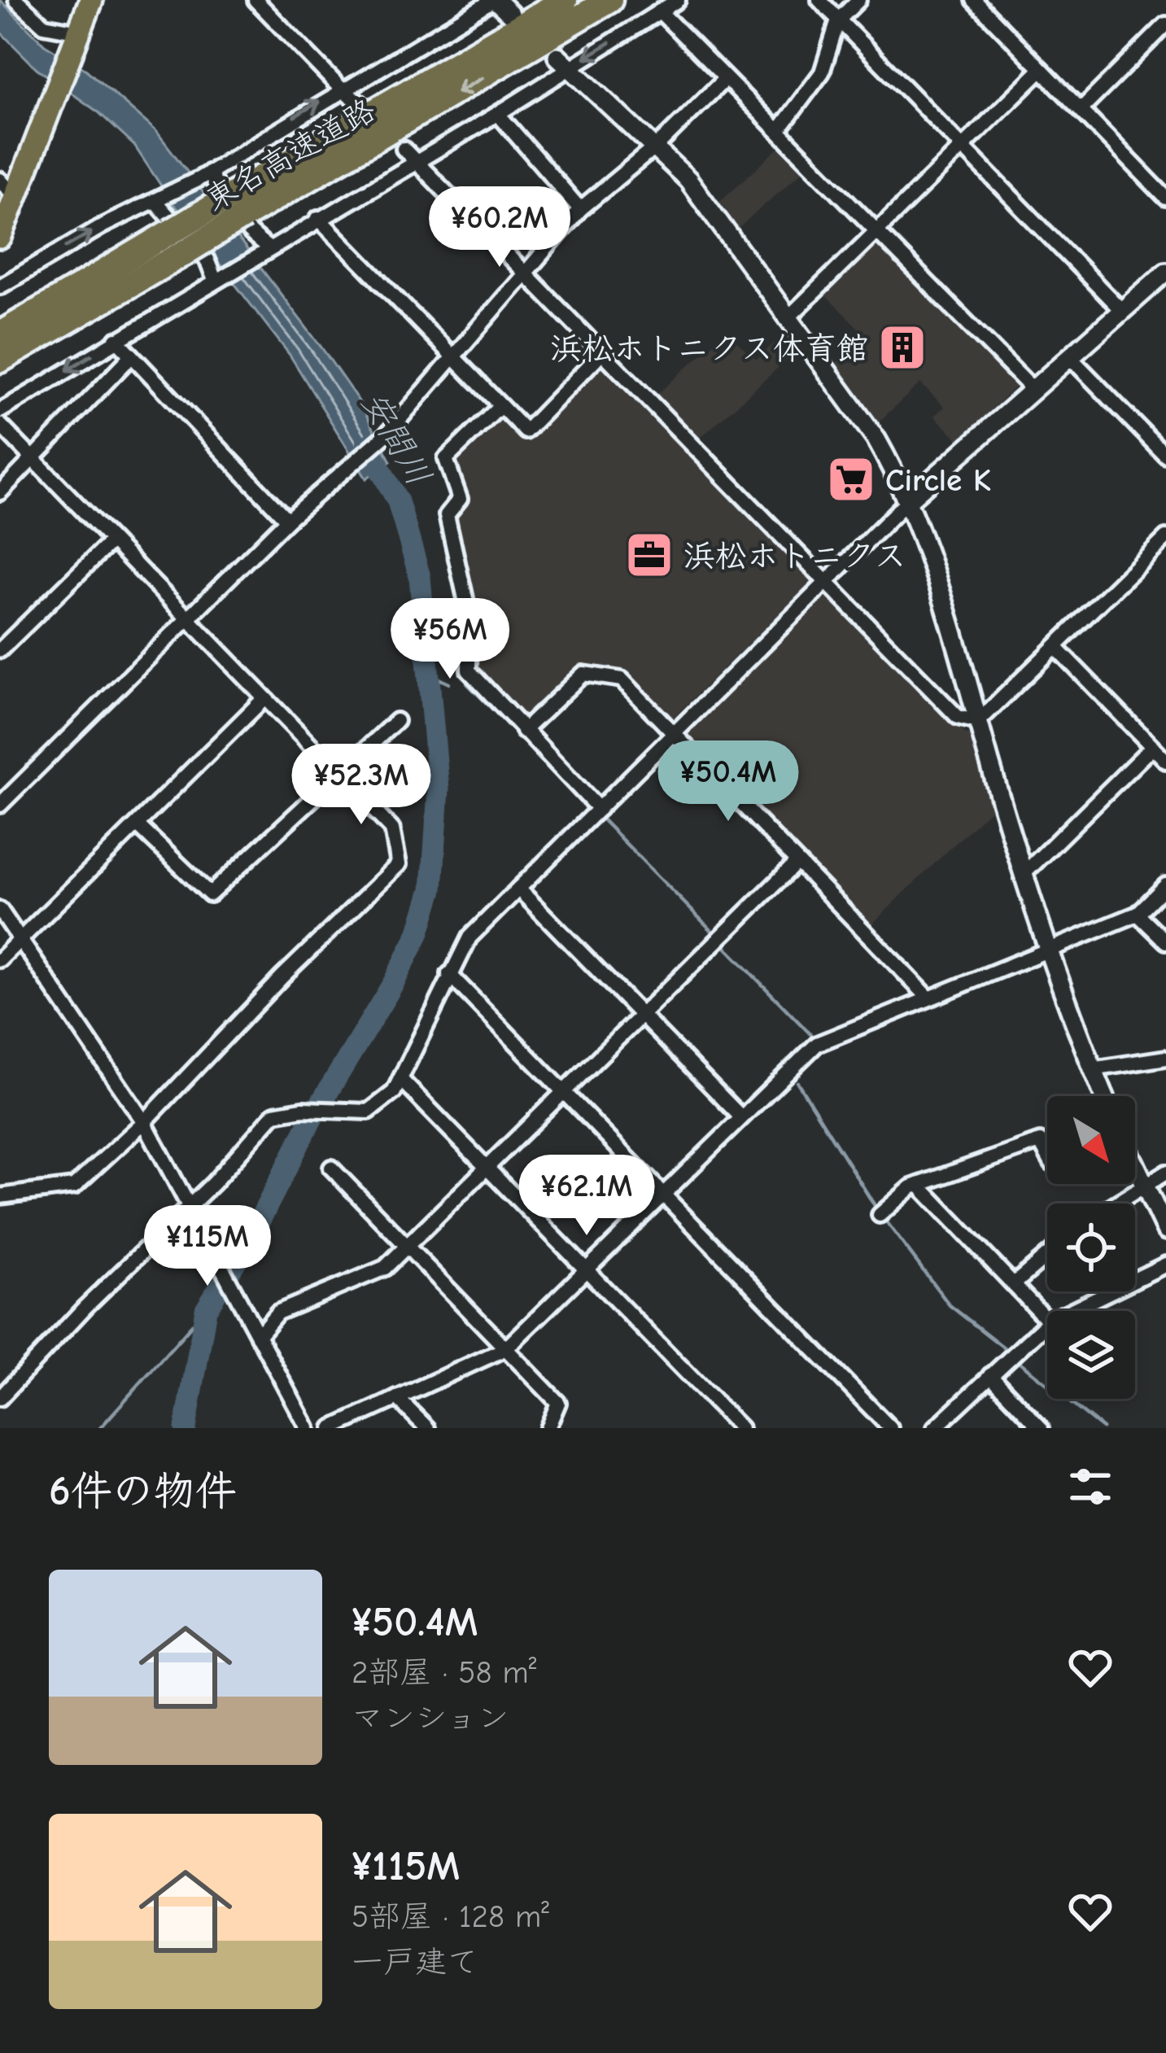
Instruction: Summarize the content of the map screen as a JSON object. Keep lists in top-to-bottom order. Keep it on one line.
{"streets":{"highway":["東名高速道路"]},"water":["安間川"],"places":{"building":["浜松ホトニクス体育館"],"supermarket":["Circle K"],"office":["浜松ホトニクス"]},"north":"bottom right","page":{"price":["¥60.2M","¥56M","¥50.4M","¥52.3M","¥62.1M","¥115M"],"heading":"6件の物件","list":[{"name":"¥50.4M","note":"2部屋 · 58 m² · マンション"},{"name":"¥115M","note":"5部屋 · 128 m² · 一戸建て"}]}}
